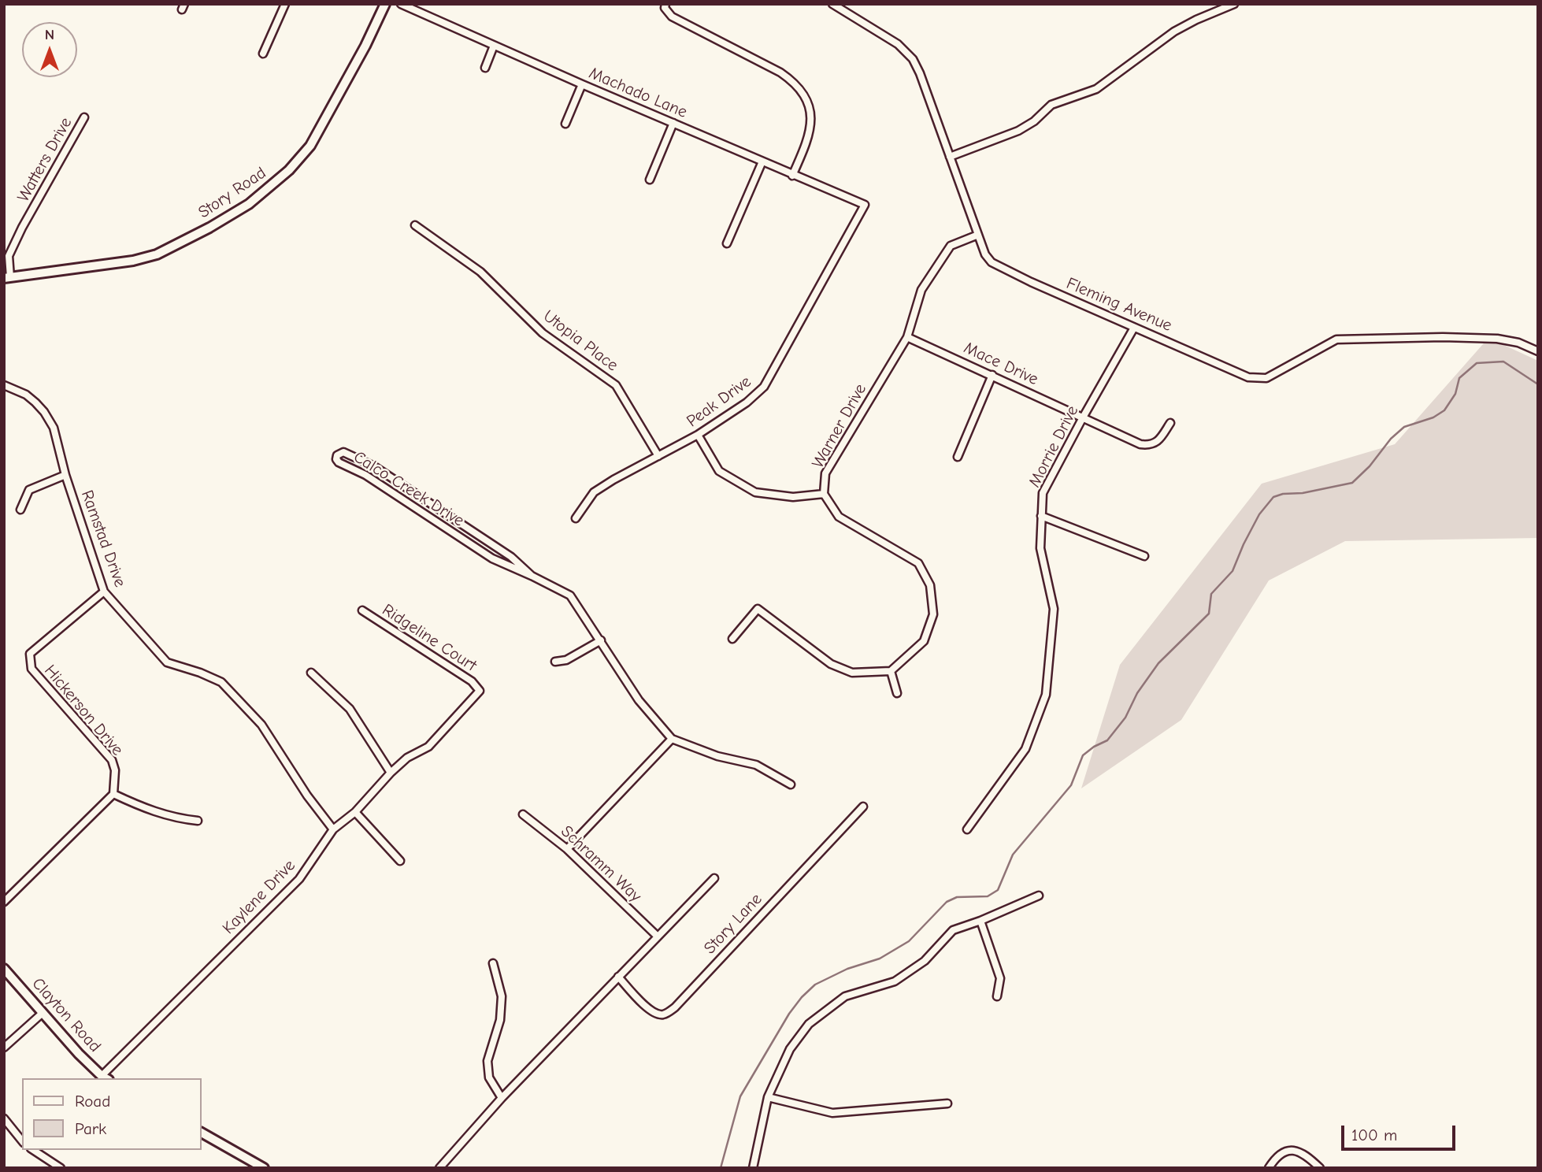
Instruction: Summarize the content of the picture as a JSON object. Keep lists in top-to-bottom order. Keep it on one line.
{"streets":{"street":["Machado Lane","Watters Drive","Story Road","Fleming Avenue","Utopia Place","Mace Drive","Peak Drive","Warner Drive","Morrie Drive","Calco Creek Drive","Ramstad Drive","Ridgeline Court","Hickerson Drive","Schramm Way","Kaylene Drive","Story Lane","Clayton Road"]},"crossings":[["Machado Lane","Peak Drive"],["Watters Drive","Story Road"],["Fleming Avenue","Warner Drive"],["Fleming Avenue","Morrie Drive"],["Utopia Place","Peak Drive"],["Mace Drive","Warner Drive"],["Mace Drive","Morrie Drive"],["Ramstad Drive","Hickerson Drive"],["Ramstad Drive","Kaylene Drive"],["Ridgeline Court","Kaylene Drive"],["Kaylene Drive","Clayton Road"]],"legend":["Road","Park"],"scale_bar":"100 m","north":"top"}
